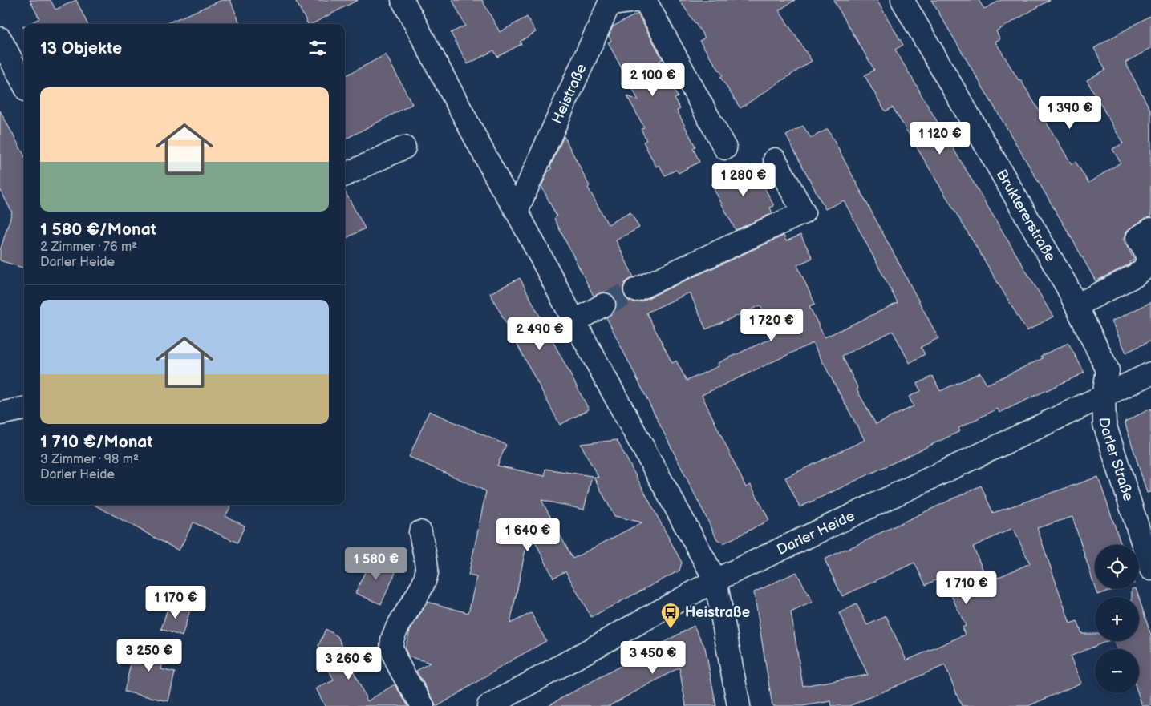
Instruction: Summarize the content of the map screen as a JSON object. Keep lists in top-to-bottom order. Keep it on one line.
{"streets":{"street":["Heistraße","Bruktererstraße","Darler Straße","Darler Heide"]},"crossings":[["Bruktererstraße","Darler Straße"],["Bruktererstraße","Darler Heide"],["Darler Straße","Darler Heide"]],"places":{"bus stop":["Heistraße"]},"page":{"heading":"13 Objekte","price":["2 100 €","1 390 €","1 120 €","1 280 €","1 720 €","2 490 €","1 640 €","1 580 €","1 710 €","1 170 €","3 250 €","3 450 €","3 260 €"],"list":[{"name":"1 580 €/Monat","note":"2 Zimmer · 76 m² · Darler Heide"},{"name":"1 710 €/Monat","note":"3 Zimmer · 98 m² · Darler Heide"}],"map_buttons":["+","−"]}}
